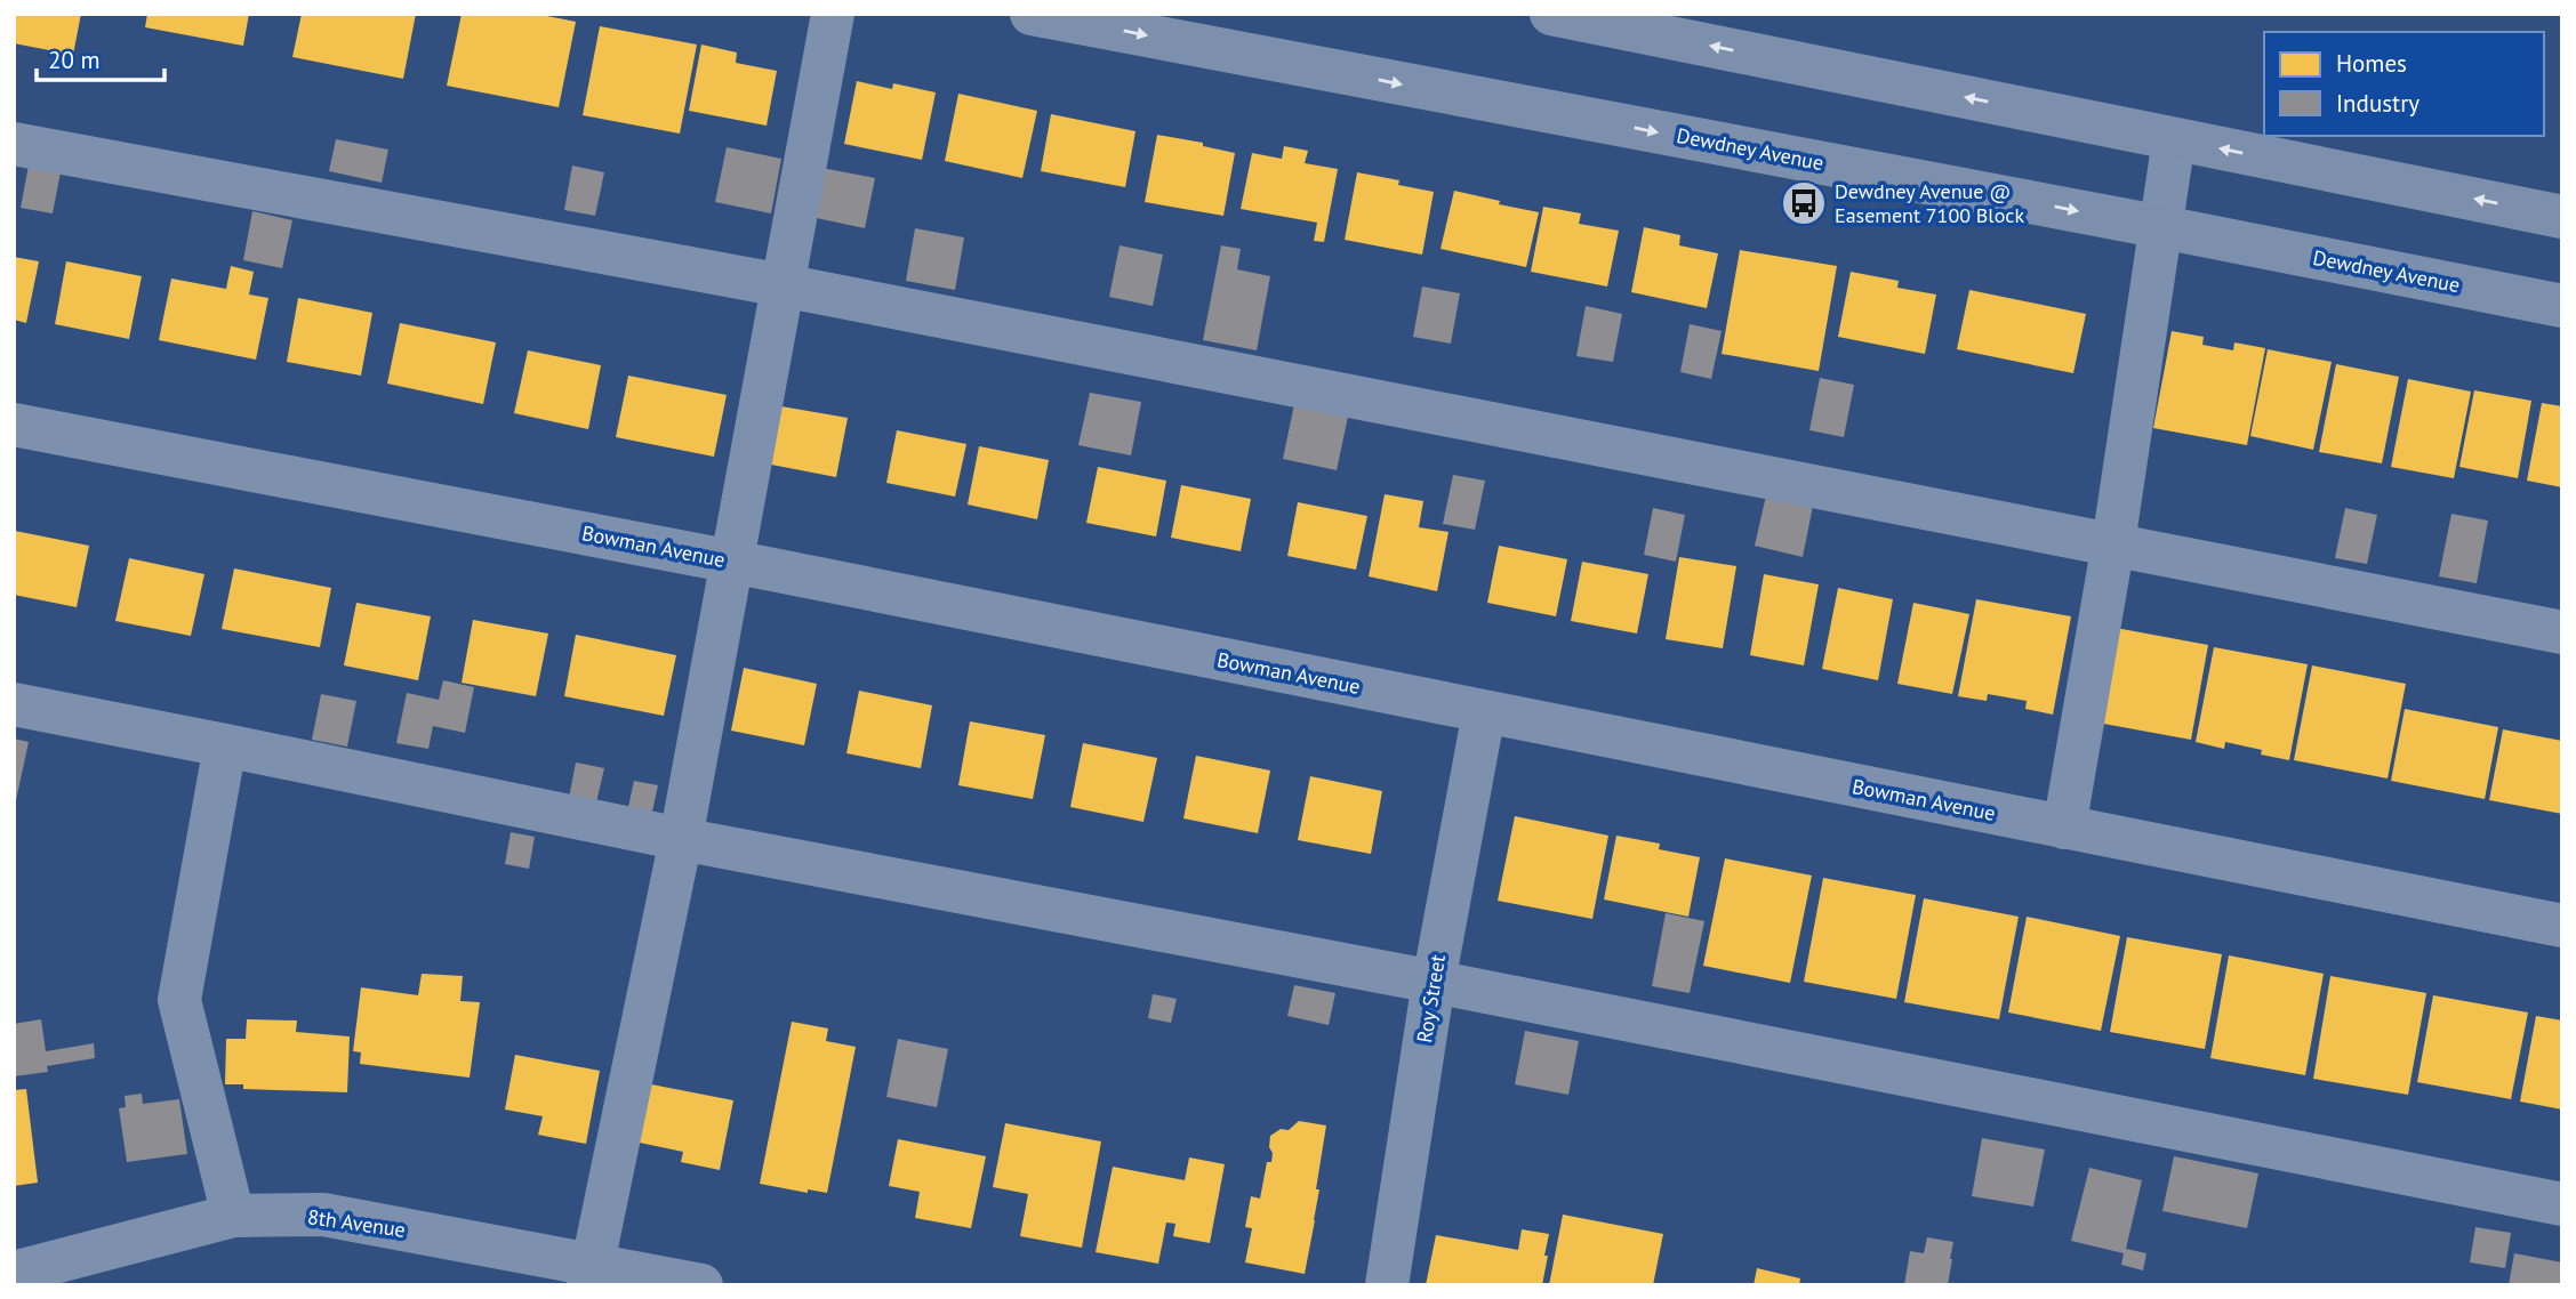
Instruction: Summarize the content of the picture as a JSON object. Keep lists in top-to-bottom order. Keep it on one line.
{"streets":{"main road":["Dewdney Avenue"],"street":["Bowman Avenue","Roy Street","8th Avenue"]},"crossings":[["Bowman Avenue","Roy Street"]],"places":{"bus stop":["Dewdney Avenue @ Easement 7100 Block"]},"legend":["Homes","Industry"],"scale_bar":"20 m"}
